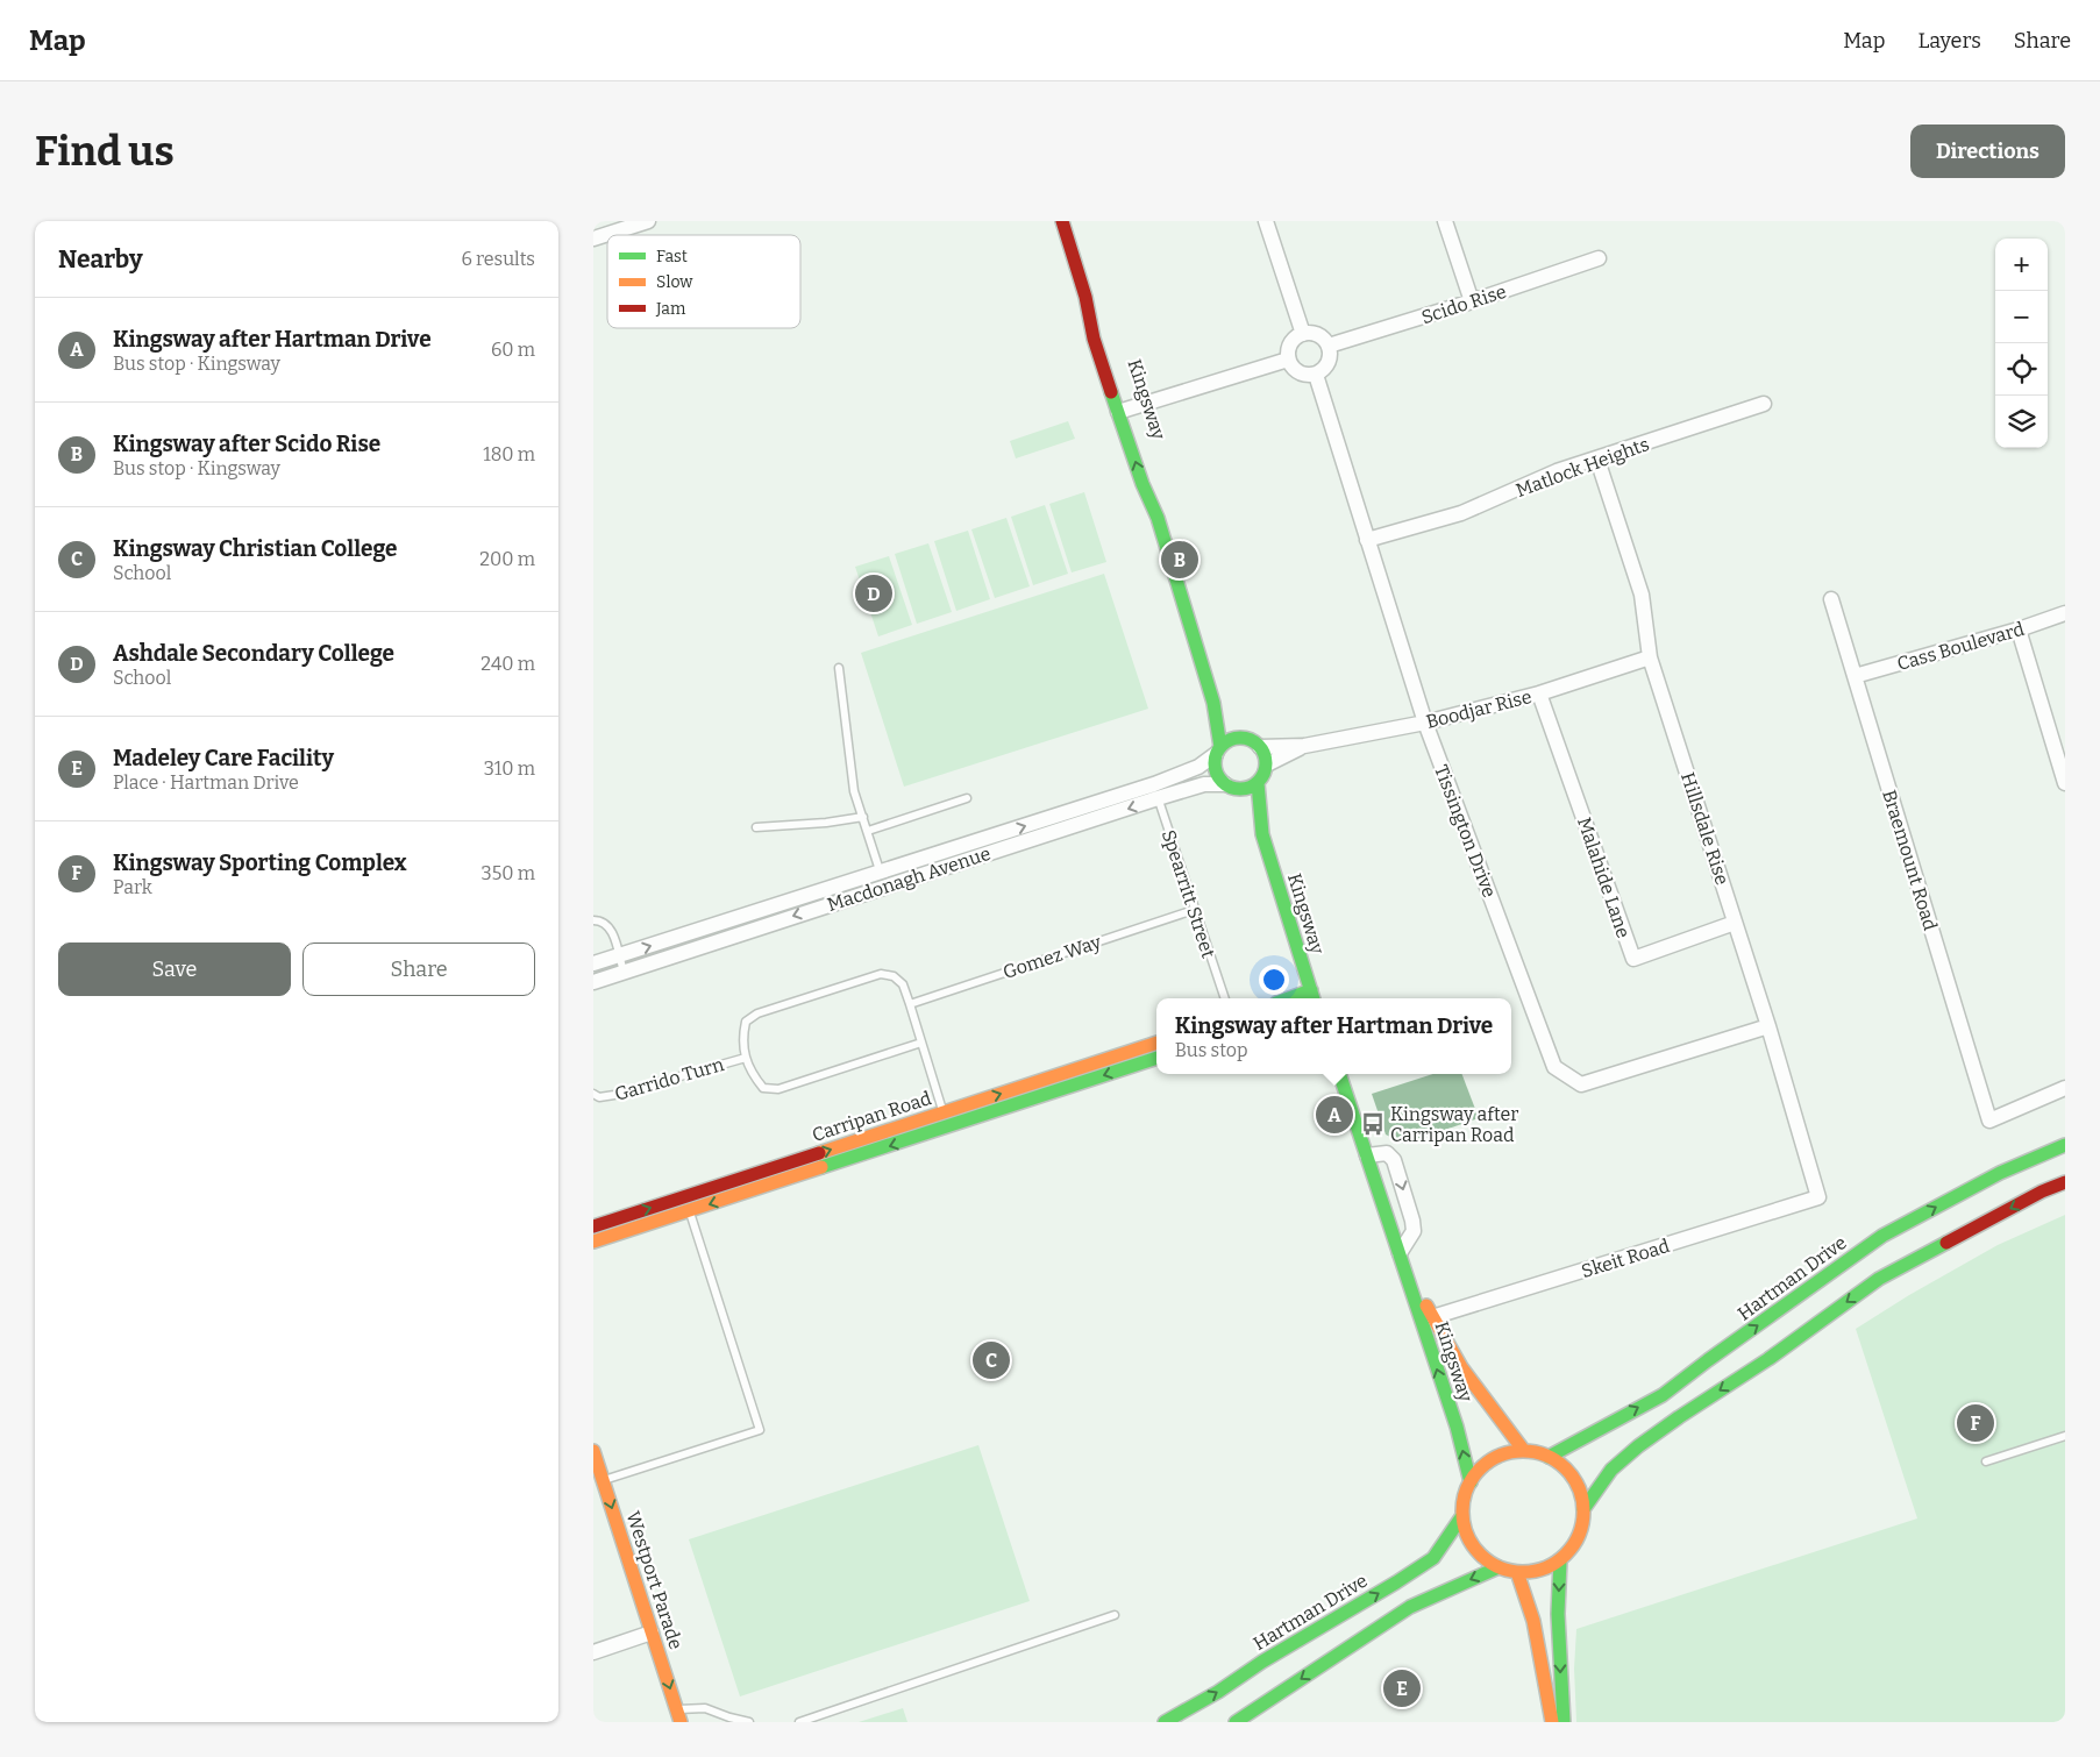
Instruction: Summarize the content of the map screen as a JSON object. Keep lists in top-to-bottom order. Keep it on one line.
{"streets":{"main road":["Kingsway","Carripan Road","Hartman Drive","Westport Parade"],"street":["Scido Rise","Matlock Heights","Cass Boulevard","Boodjar Rise","Hillsdale Rise","Tissington Drive","Braemount Road","Malahide Lane","Macdonagh Avenue","Skeit Road"],"lane":["Spearritt Street","Gomez Way","Garrido Turn"]},"crossings":[["Scido Rise","Tissington Drive"],["Kingsway","Boodjar Rise"],["Kingsway","Macdonagh Avenue"],["Kingsway","Skeit Road"],["Kingsway","Hartman Drive"],["Matlock Heights","Hillsdale Rise"],["Matlock Heights","Tissington Drive"],["Cass Boulevard","Braemount Road"],["Boodjar Rise","Hillsdale Rise"],["Boodjar Rise","Tissington Drive"],["Boodjar Rise","Malahide Lane"],["Boodjar Rise","Macdonagh Avenue"],["Hillsdale Rise","Tissington Drive"],["Hillsdale Rise","Malahide Lane"],["Hillsdale Rise","Skeit Road"],["Macdonagh Avenue","Spearritt Street"],["Spearritt Street","Gomez Way"]],"one_way":["Westport Parade"],"places":{"bus stop":["Kingsway after Carripan Road"]},"legend":["Fast","Slow","Jam"],"page":{"header":"Map","nav":["Map","Layers","Share"],"buttons":["Directions",["Save","Share"]],"title":"Find us","heading":["Nearby","6 results"],"map_buttons":["+","−"],"list":[{"mark":"A","name":"Kingsway after Hartman Drive","note":"Bus stop · Kingsway","value":"60 m"},{"mark":"B","name":"Kingsway after Scido Rise","note":"Bus stop · Kingsway","value":"180 m"},{"mark":"C","name":"Kingsway Christian College","note":"School","value":"200 m"},{"mark":"D","name":"Ashdale Secondary College","note":"School","value":"240 m"},{"mark":"E","name":"Madeley Care Facility","note":"Place · Hartman Drive","value":"310 m"},{"mark":"F","name":"Kingsway Sporting Complex","note":"Park","value":"350 m"}],"pins":["B","D","A","C","F","E"],"popup":["Kingsway after Hartman Drive","Bus stop"]}}
